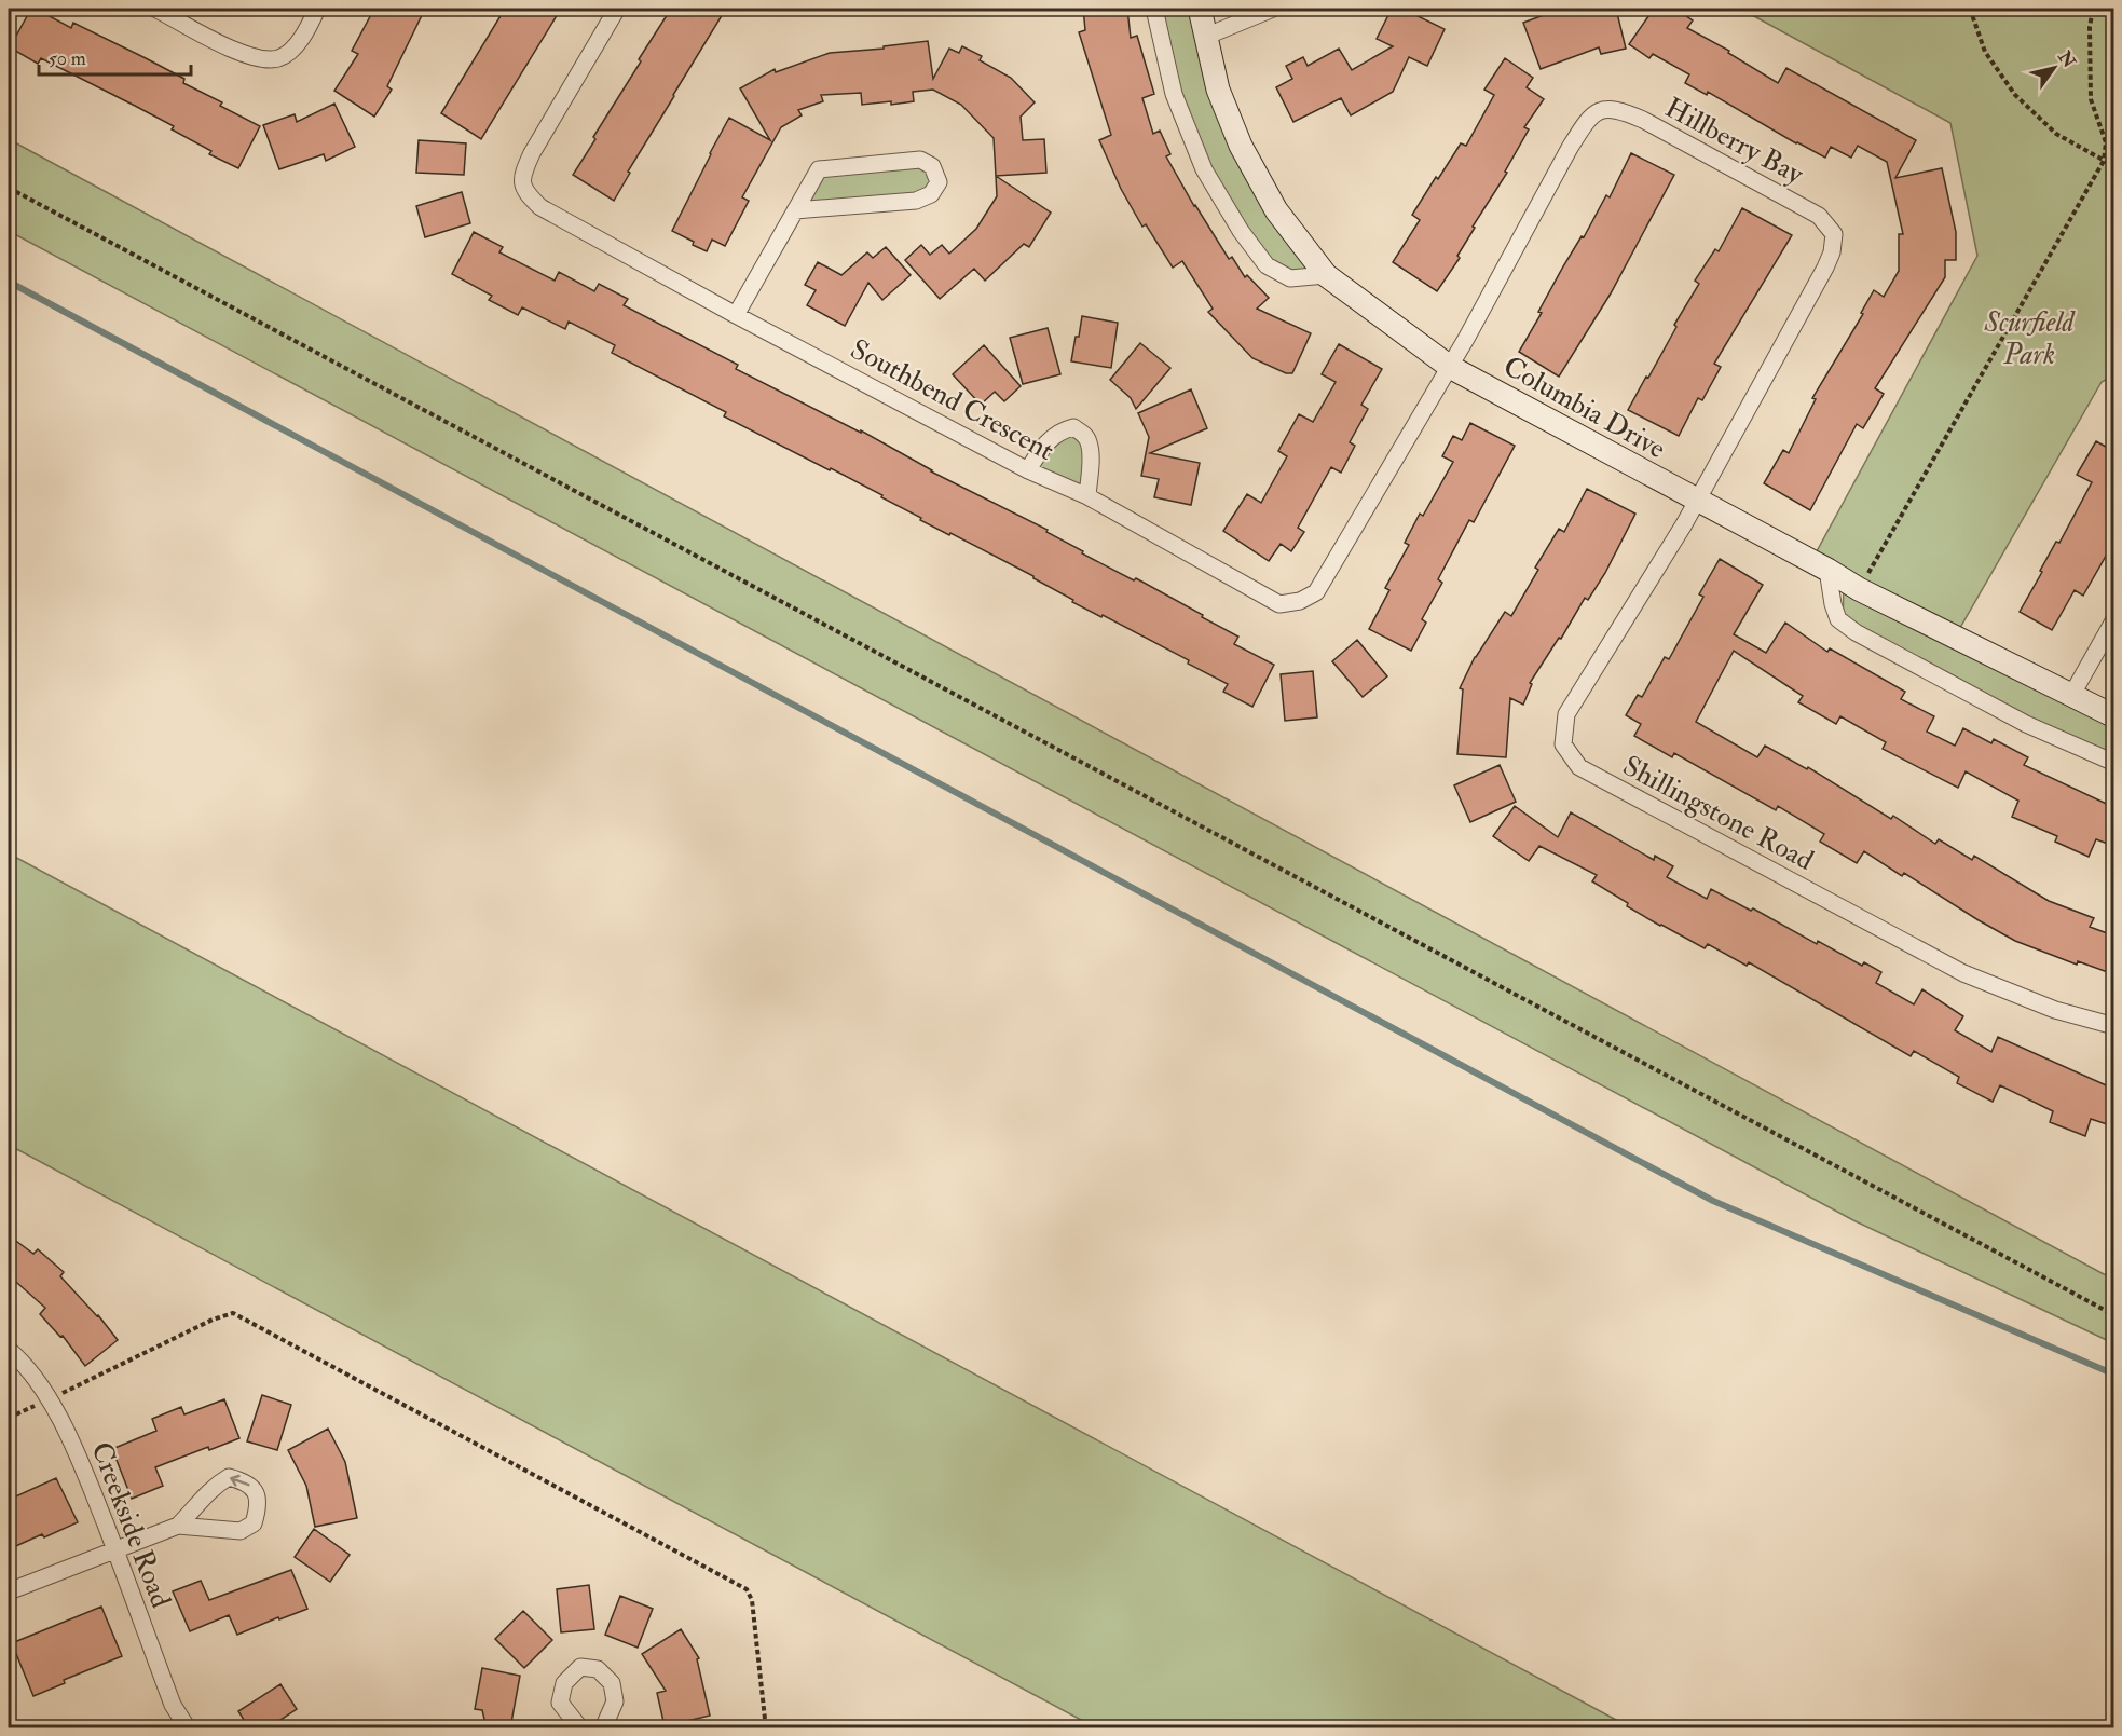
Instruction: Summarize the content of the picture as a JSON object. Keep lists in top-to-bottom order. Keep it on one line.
{"streets":{"street":["Hillberry Bay","Southbend Crescent","Columbia Drive","Shillingstone Road","Creekside Road"]},"crossings":[["Hillberry Bay","Southbend Crescent"],["Hillberry Bay","Columbia Drive"],["Hillberry Bay","Shillingstone Road"],["Southbend Crescent","Columbia Drive"],["Columbia Drive","Shillingstone Road"]],"parks":["Scurfield Park"],"scale_bar":"50 m","north":"top right"}
